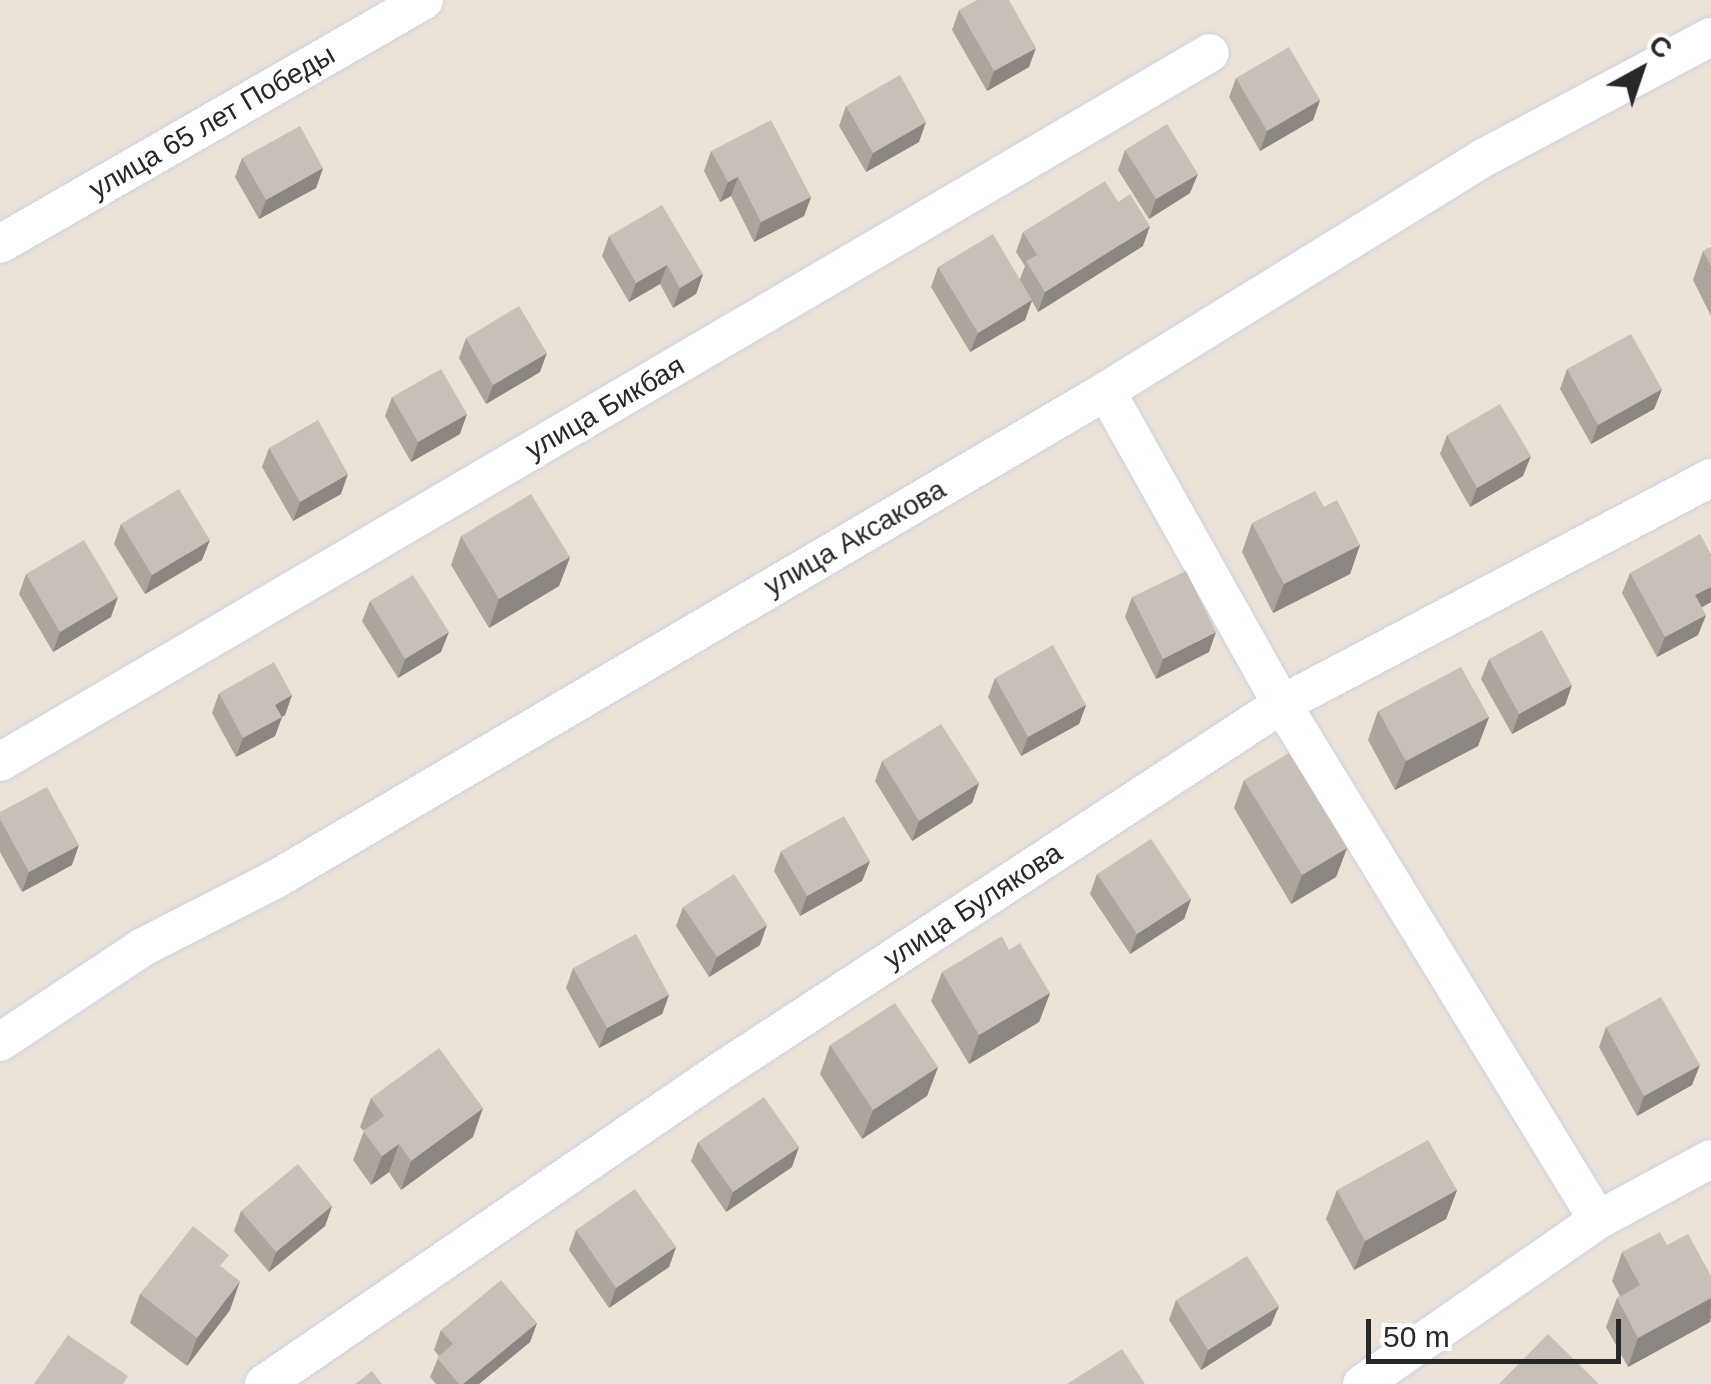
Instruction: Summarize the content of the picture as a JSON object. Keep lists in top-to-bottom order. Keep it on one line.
{"streets":{"street":["улица 65 лет Победы","улица Бикбая","улица Аксакова","улица Булякова"]},"scale_bar":"50 m","north":"top right"}
